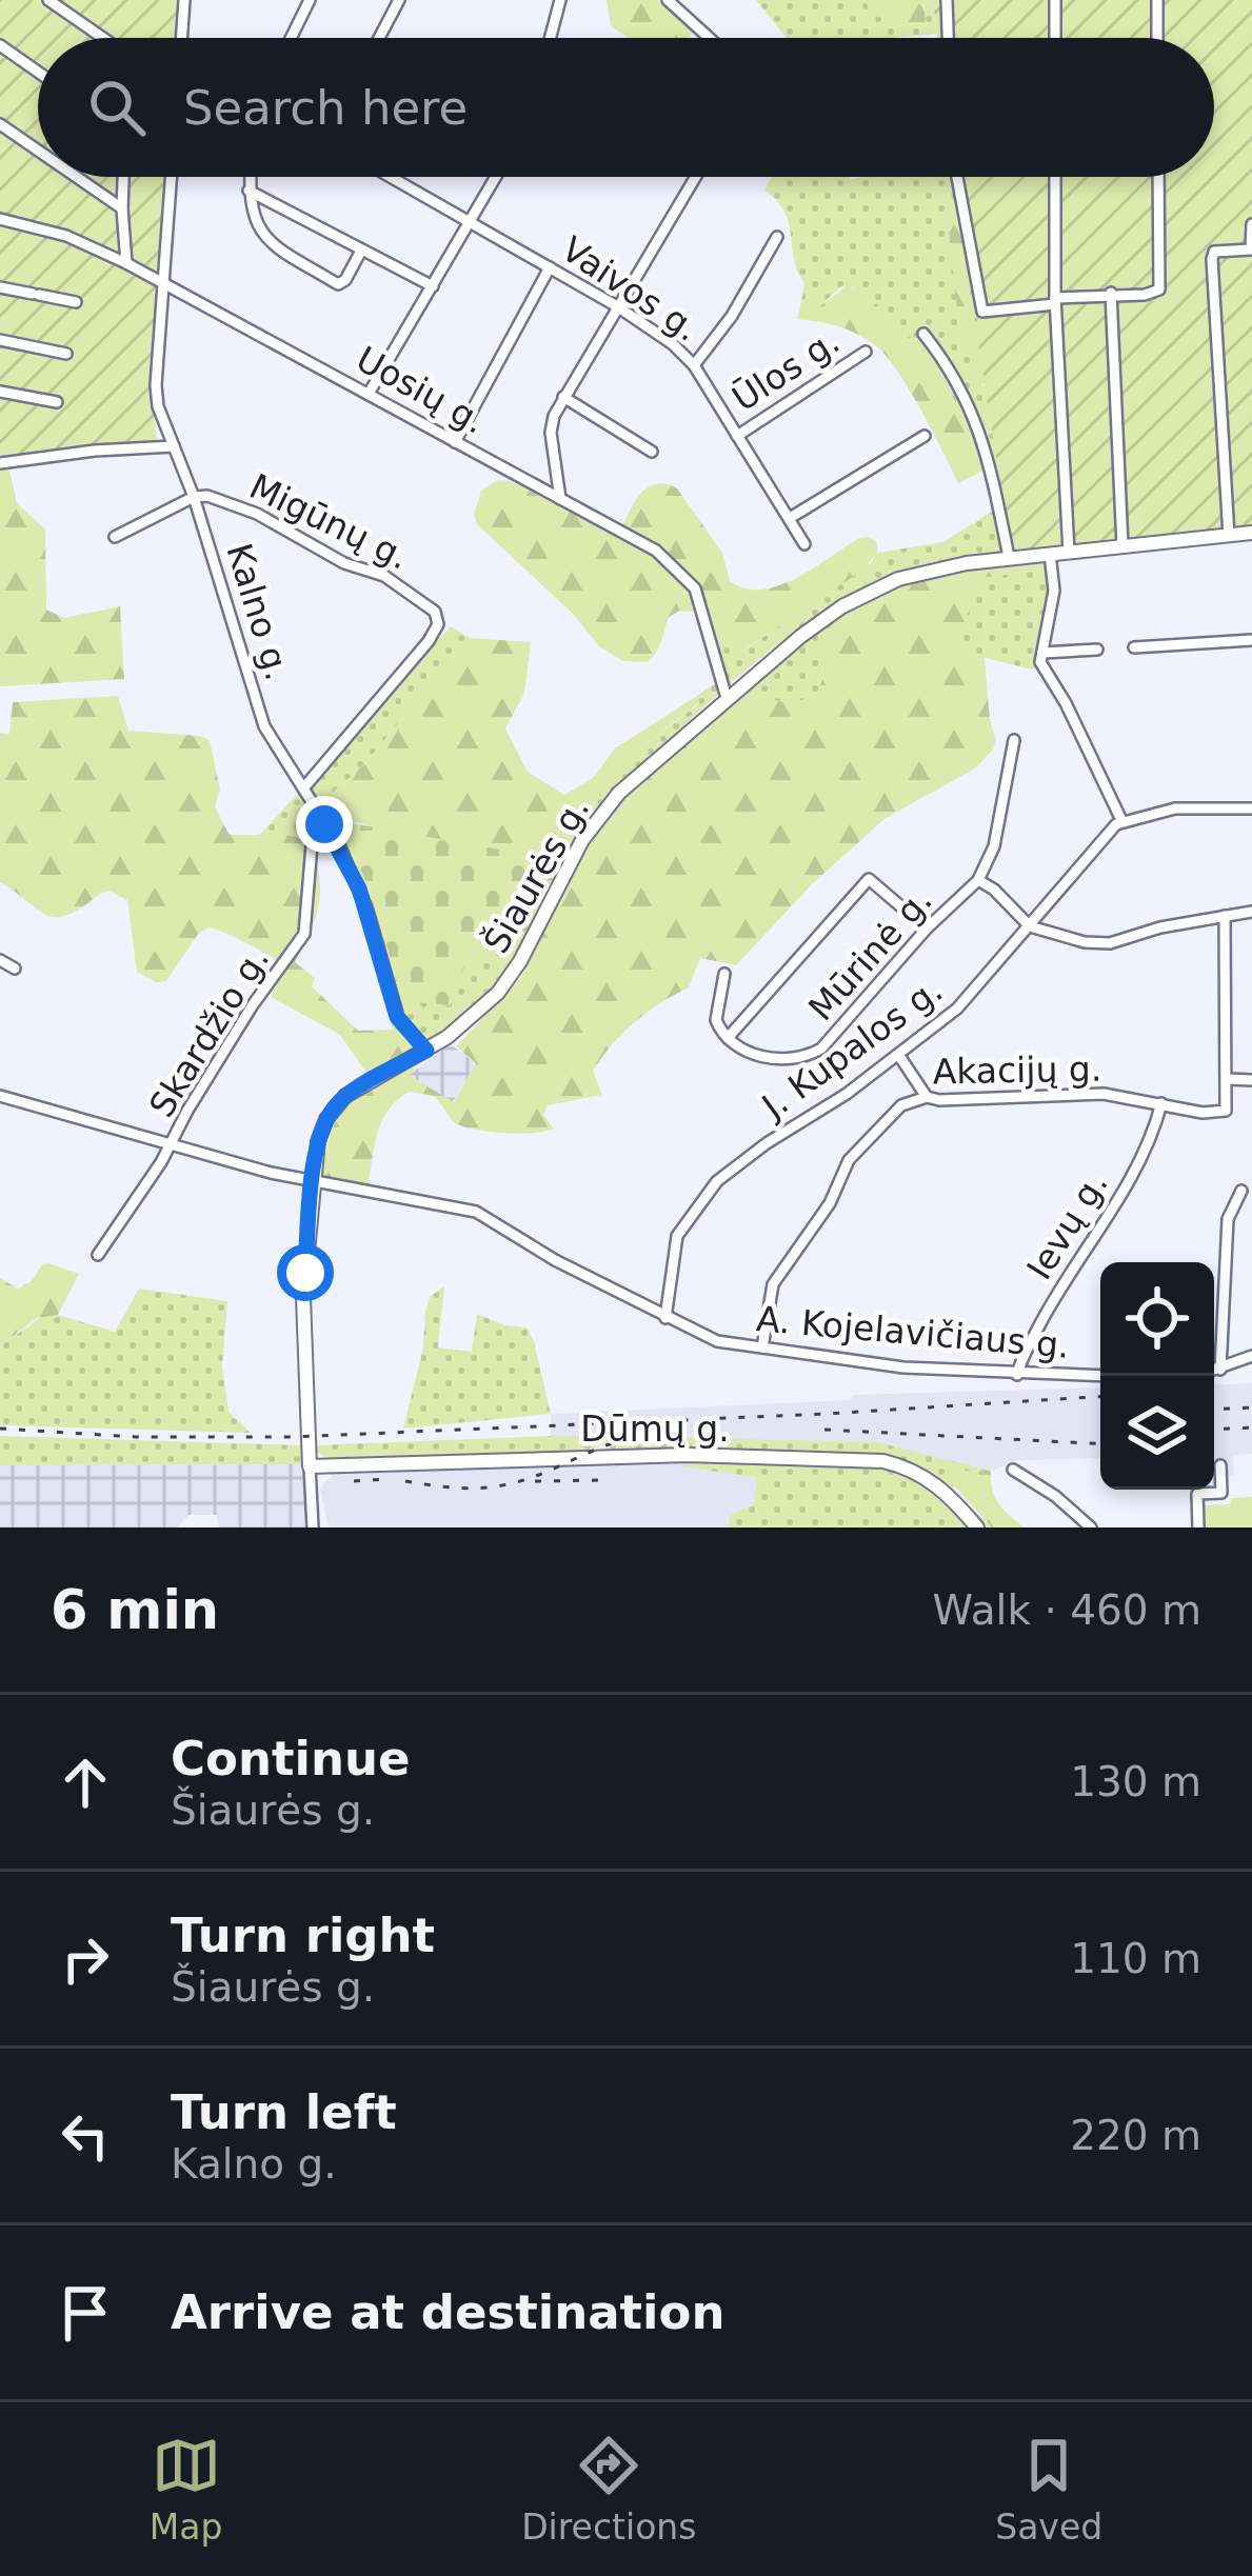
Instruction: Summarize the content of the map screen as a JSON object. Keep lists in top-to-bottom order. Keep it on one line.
{"streets":{"main road":["Šiaurės g.","Dūmų g."],"street":["Vaivos g.","Ūlos g.","Uosių g.","Migūnų g.","Kalno g.","Mūrinė g.","Skardžio g.","J. Kupalos g.","Akacijų g.","Ievų g.","A. Kojelavičiaus g."]},"crossings":[["Vaivos g.","Ūlos g."],["Uosių g.","Kalno g."],["Uosių g.","Šiaurės g."],["Migūnų g.","Kalno g."],["Kalno g.","Šiaurės g."],["Kalno g.","Skardžio g."],["Šiaurės g.","A. Kojelavičiaus g."],["Šiaurės g.","Dūmų g."],["Skardžio g.","A. Kojelavičiaus g."],["J. Kupalos g.","A. Kojelavičiaus g."],["Akacijų g.","Ievų g."],["Akacijų g.","A. Kojelavičiaus g."],["Ievų g.","A. Kojelavičiaus g."]],"page":{"search":"Search here","heading":["6 min","Walk · 460 m"],"list":[["Continue","Šiaurės g.","130 m"],["Turn right","Šiaurės g.","110 m"],["Turn left","Kalno g.","220 m"],"Arrive at destination"],"nav":["Map","Directions","Saved"]}}
